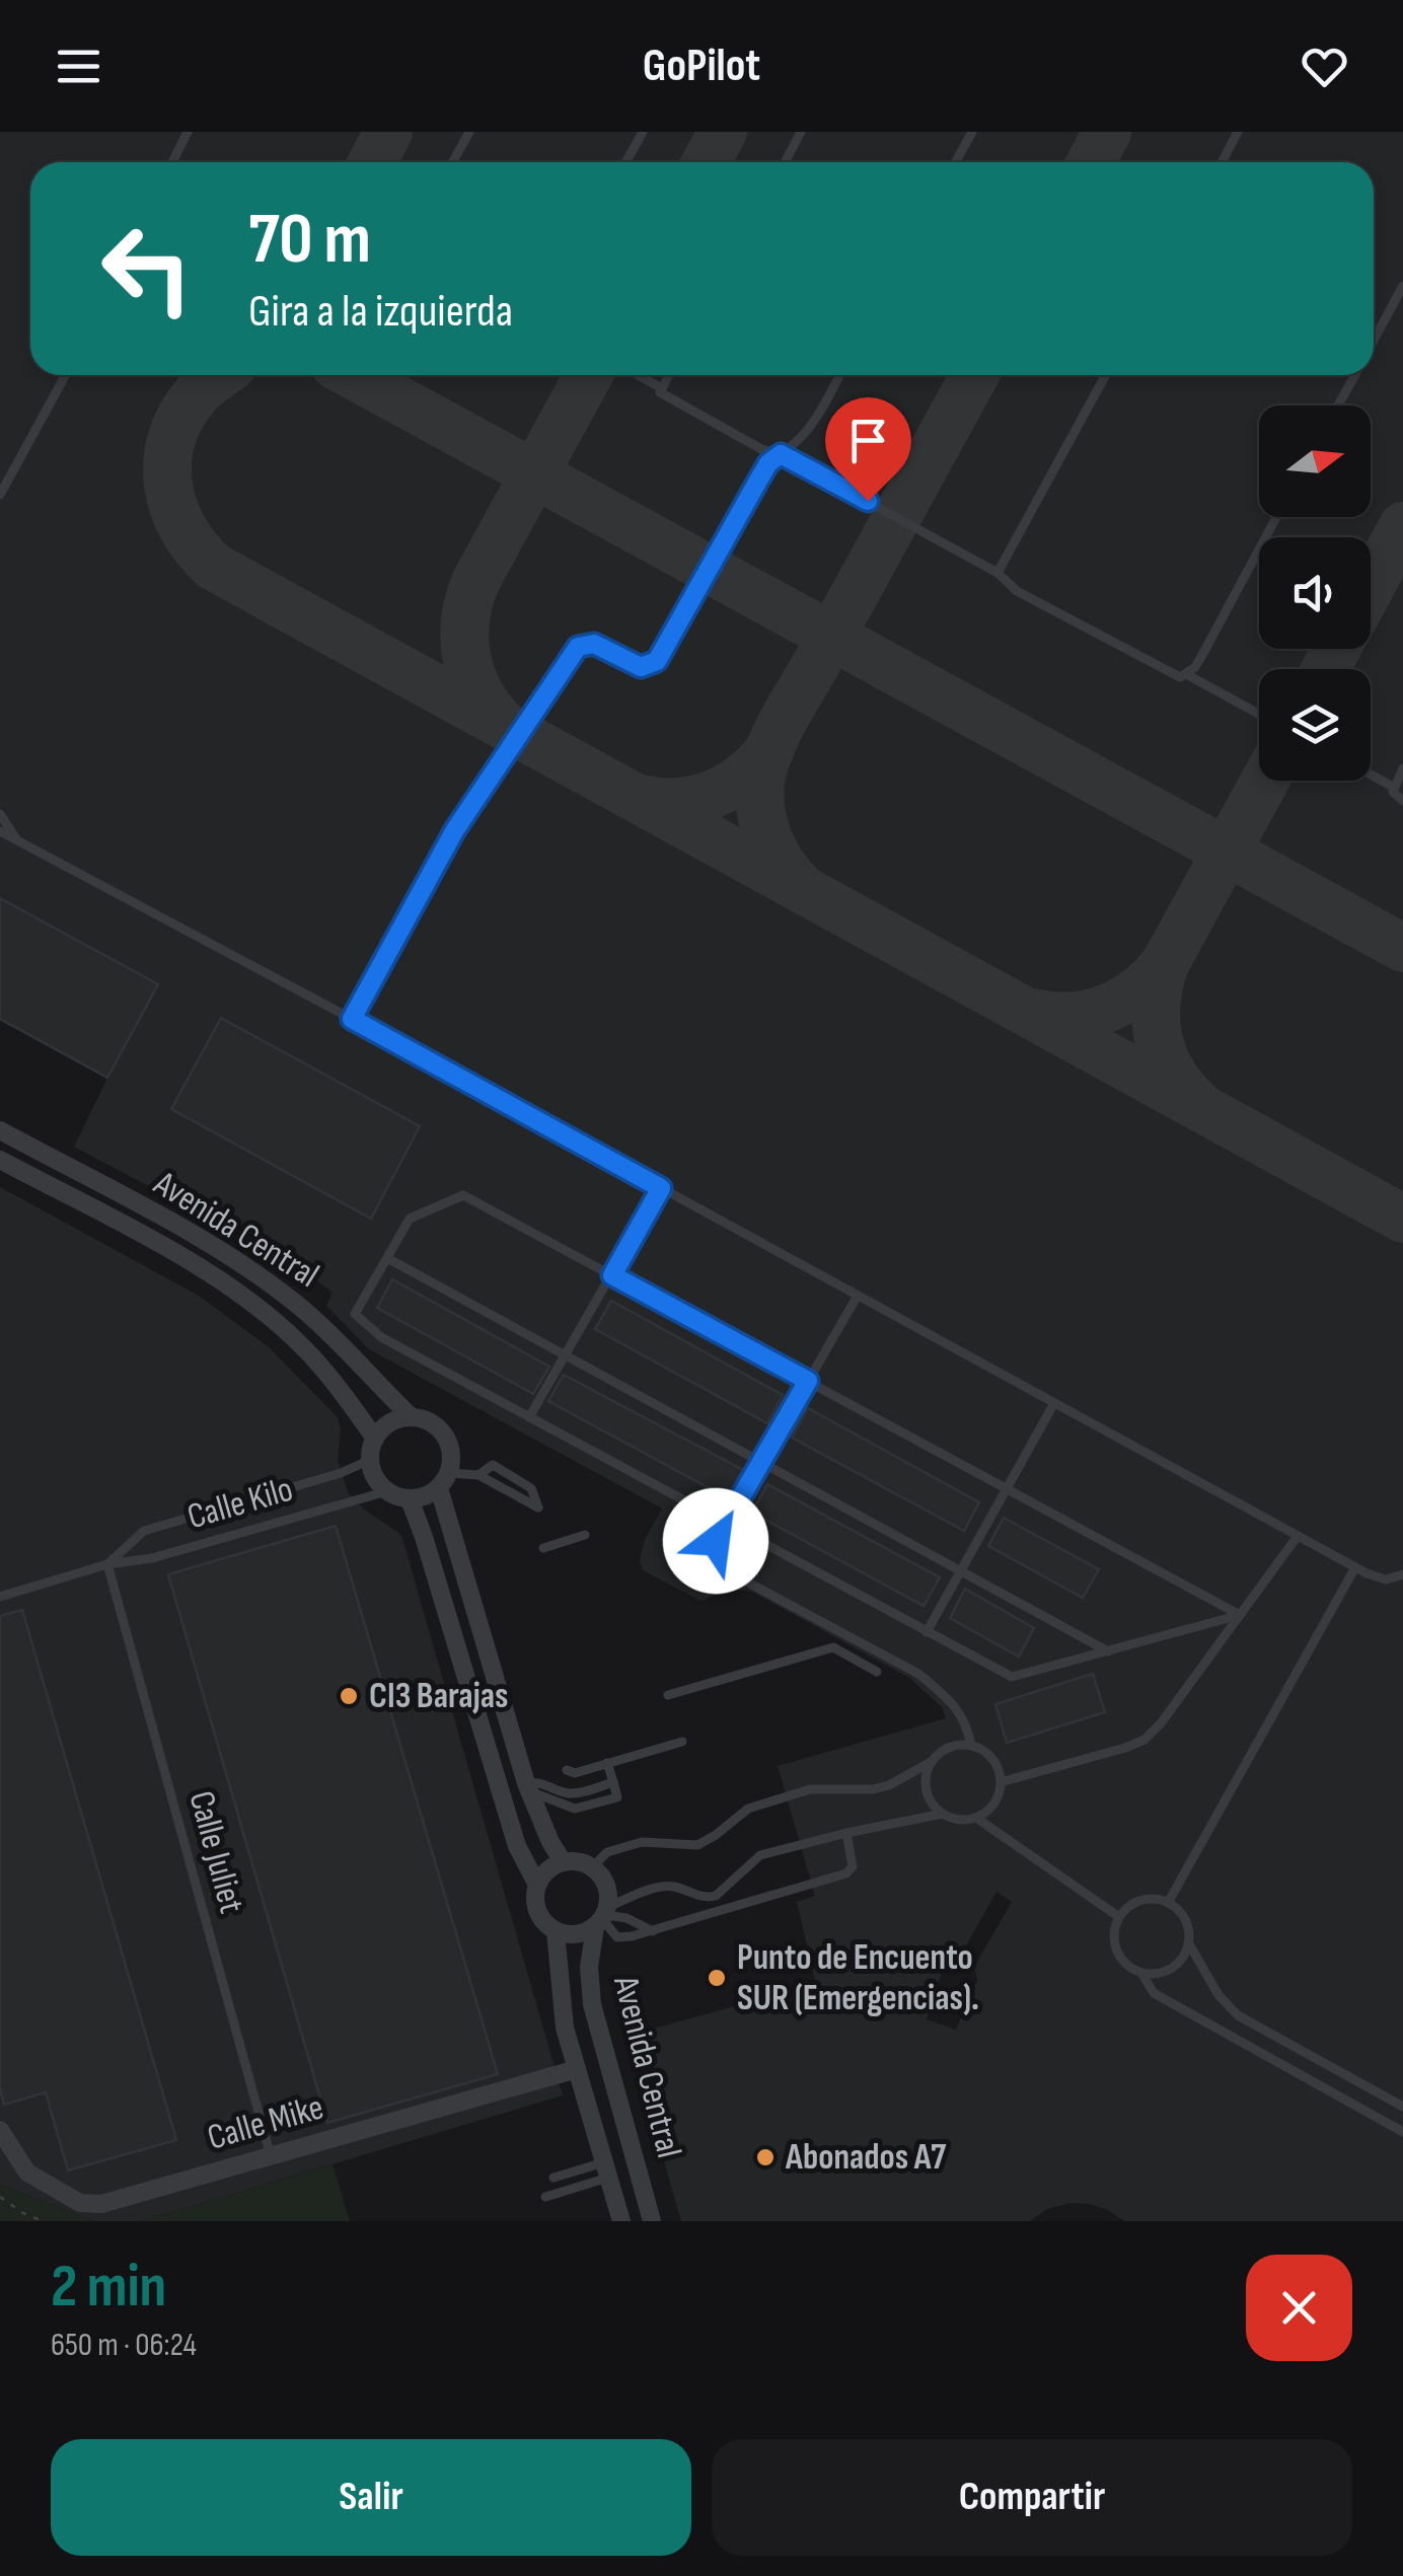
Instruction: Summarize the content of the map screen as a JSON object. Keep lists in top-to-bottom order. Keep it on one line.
{"streets":{"street":["Avenida Central","Calle Mike"],"lane":["Calle Kilo","Calle Juliet"]},"crossings":[["Avenida Central","Calle Kilo"],["Avenida Central","Calle Mike"],["Calle Kilo","Calle Juliet"],["Calle Juliet","Calle Mike"]],"places":["CI3 Barajas","Punto de Encuento SUR (Emergencias).","Abonados A7"],"north":"right","page":{"header":"GoPilot","turn":["70 m","Gira a la izquierda"],"heading":["2 min","650 m · 06:24"],"buttons":["Salir","Compartir"]}}
